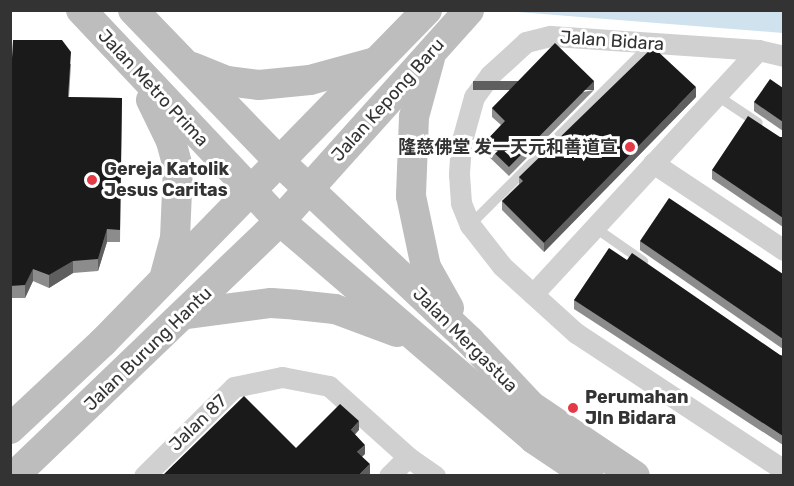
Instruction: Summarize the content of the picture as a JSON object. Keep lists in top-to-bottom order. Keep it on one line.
{"streets":{"main road":["Jalan Metro Prima","Jalan Kepong Baru","Jalan Mergastua","Jalan Burung Hantu"],"street":["Jalan Bidara","Jalan 87"]},"crossings":[["Jalan Metro Prima","Jalan Kepong Baru"],["Jalan Metro Prima","Jalan Mergastua"],["Jalan Metro Prima","Jalan Burung Hantu"],["Jalan Kepong Baru","Jalan Mergastua"],["Jalan Kepong Baru","Jalan Burung Hantu"],["Jalan Mergastua","Jalan Burung Hantu"]],"places":["隆慈佛堂 发一天元和善道宣","Gereja Katolik Jesus Caritas","Perumahan Jln Bidara"]}
